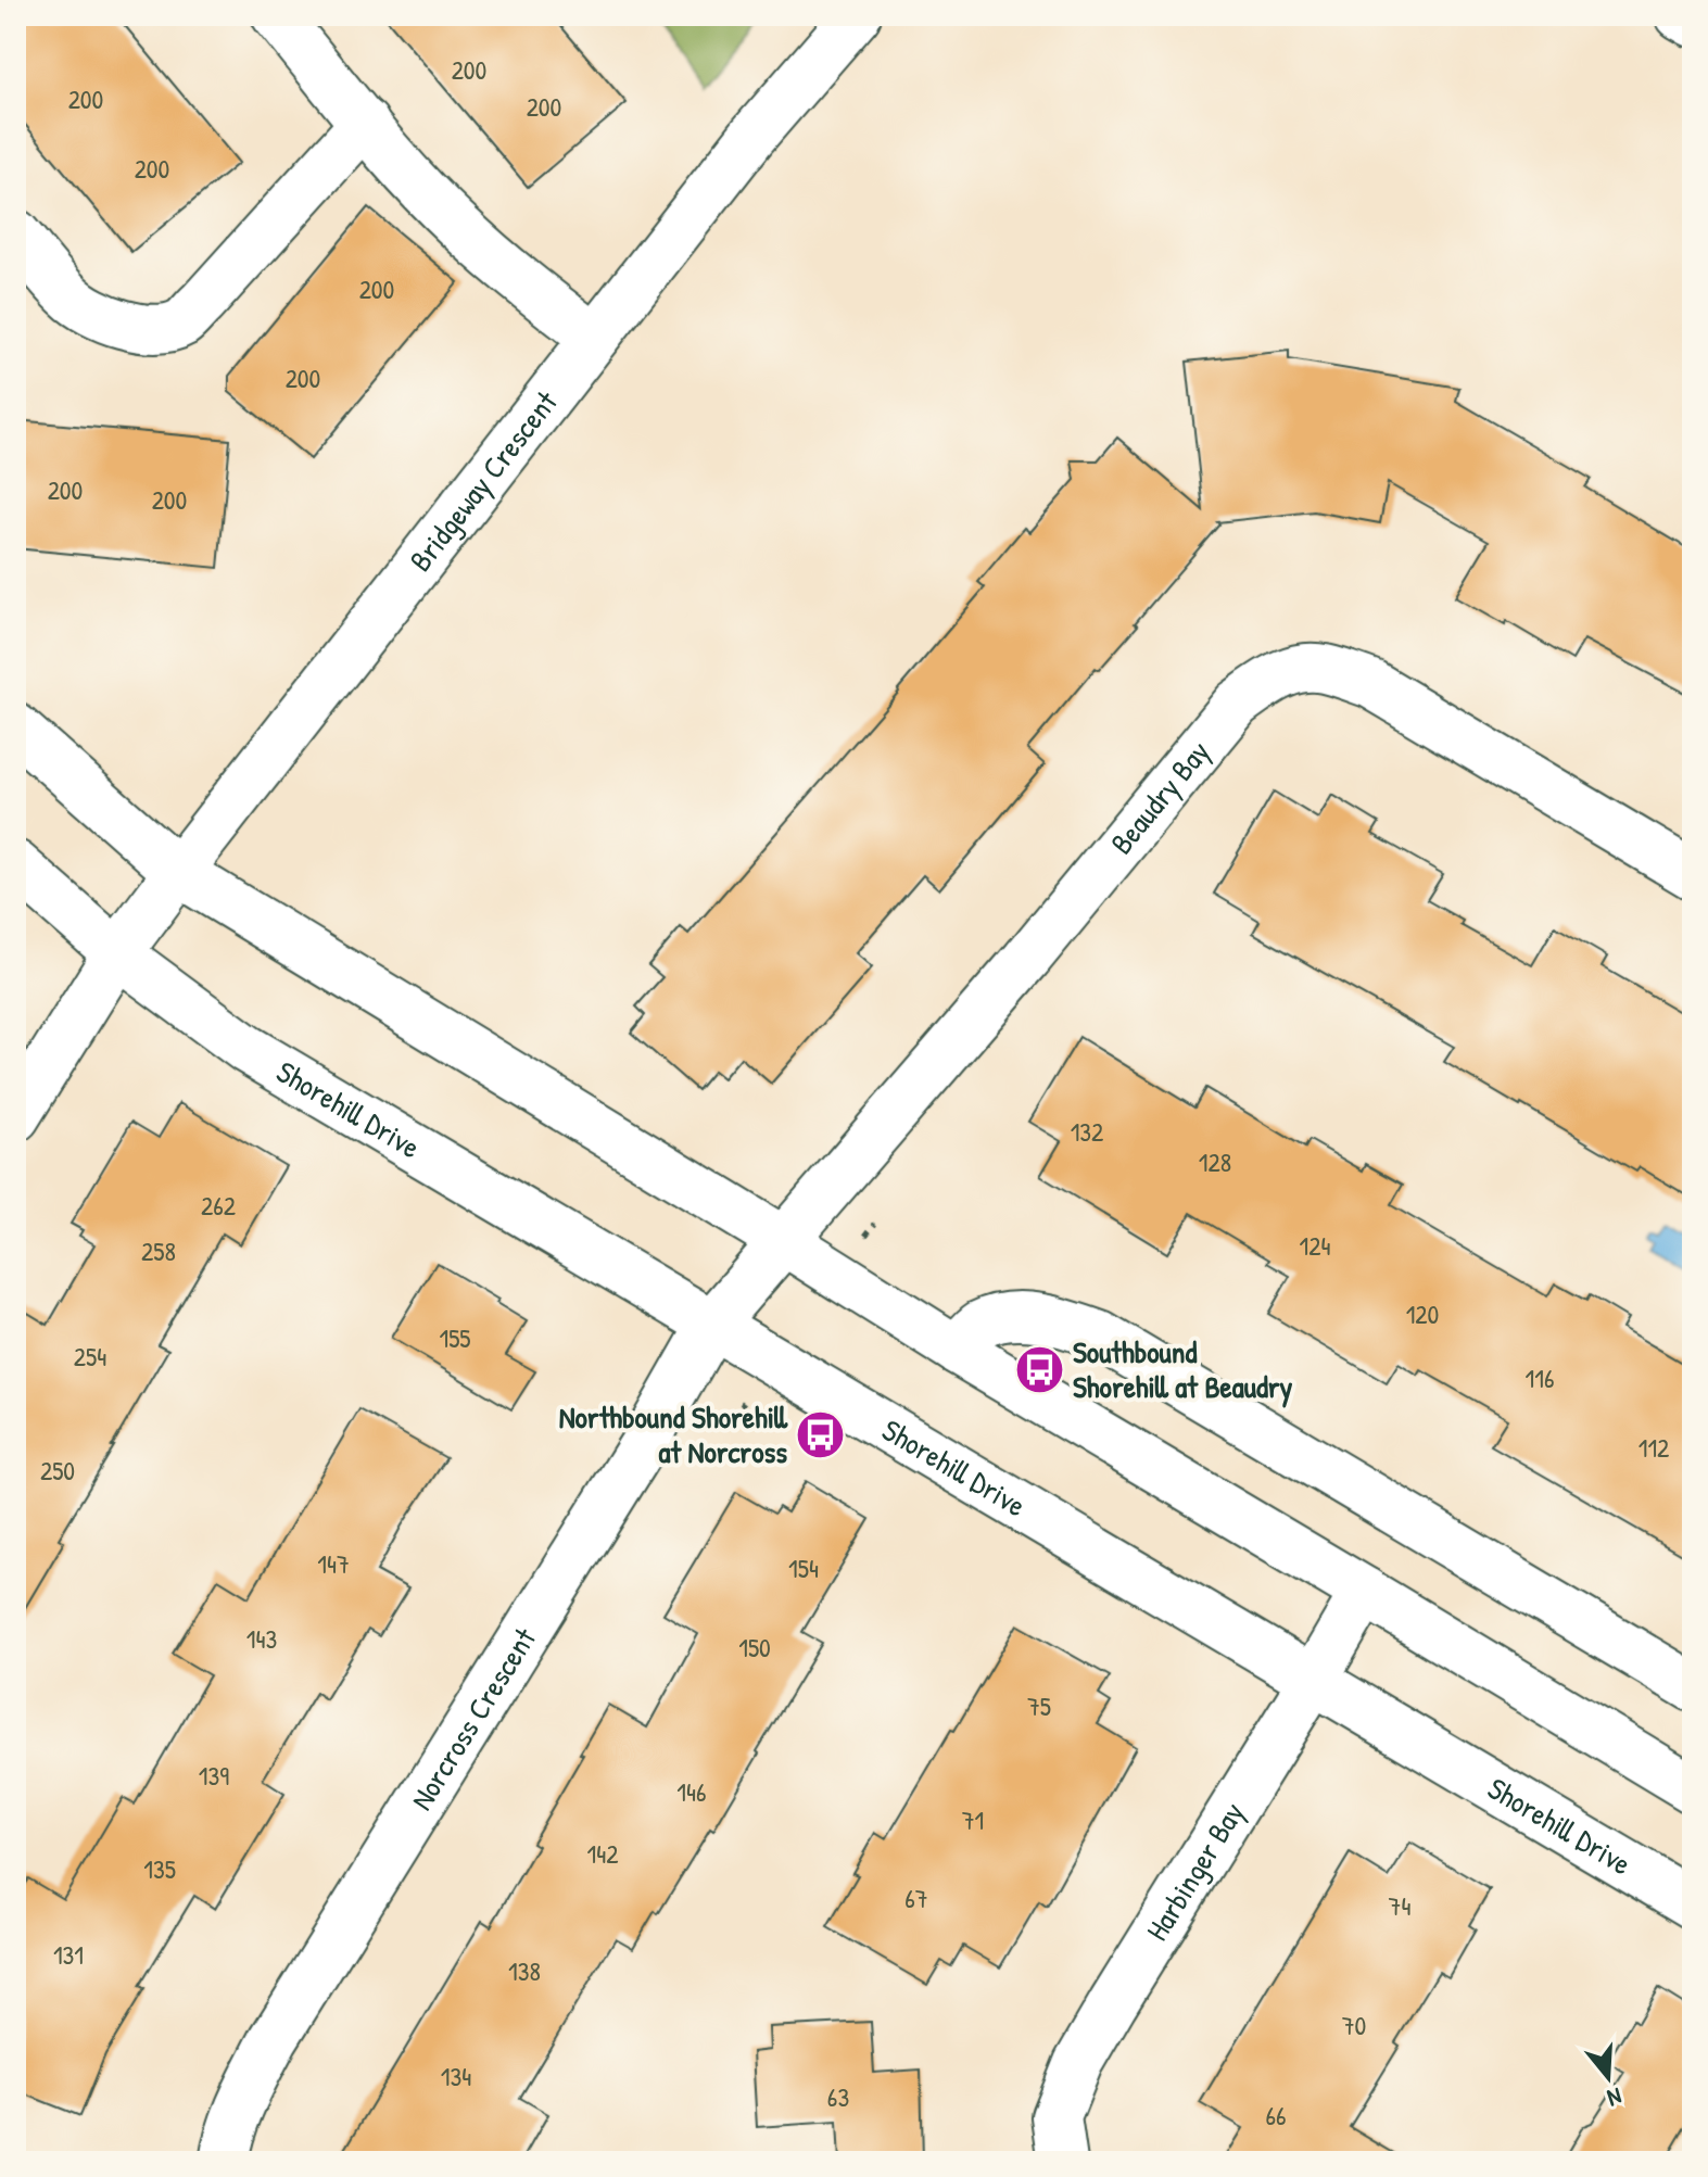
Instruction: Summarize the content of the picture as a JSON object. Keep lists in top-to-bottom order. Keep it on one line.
{"streets":{"street":["Bridgeway Crescent","Beaudry Bay","Shorehill Drive","Norcross Crescent","Harbinger Bay"]},"crossings":[["Bridgeway Crescent","Shorehill Drive"],["Beaudry Bay","Norcross Crescent"],["Shorehill Drive","Norcross Crescent"],["Shorehill Drive","Harbinger Bay"]],"places":{"bus stop":["Southbound Shorehill at Beaudry","Northbound Shorehill at Norcross"]},"house_numbers":["200","200","200","200","200","200","200","200","132","128","262","124","258","120","155","254","116","112","250","147","154","143","150","75","139","146","71","142","135","67","74","131","138","70","134","63","66"],"north":"bottom"}
